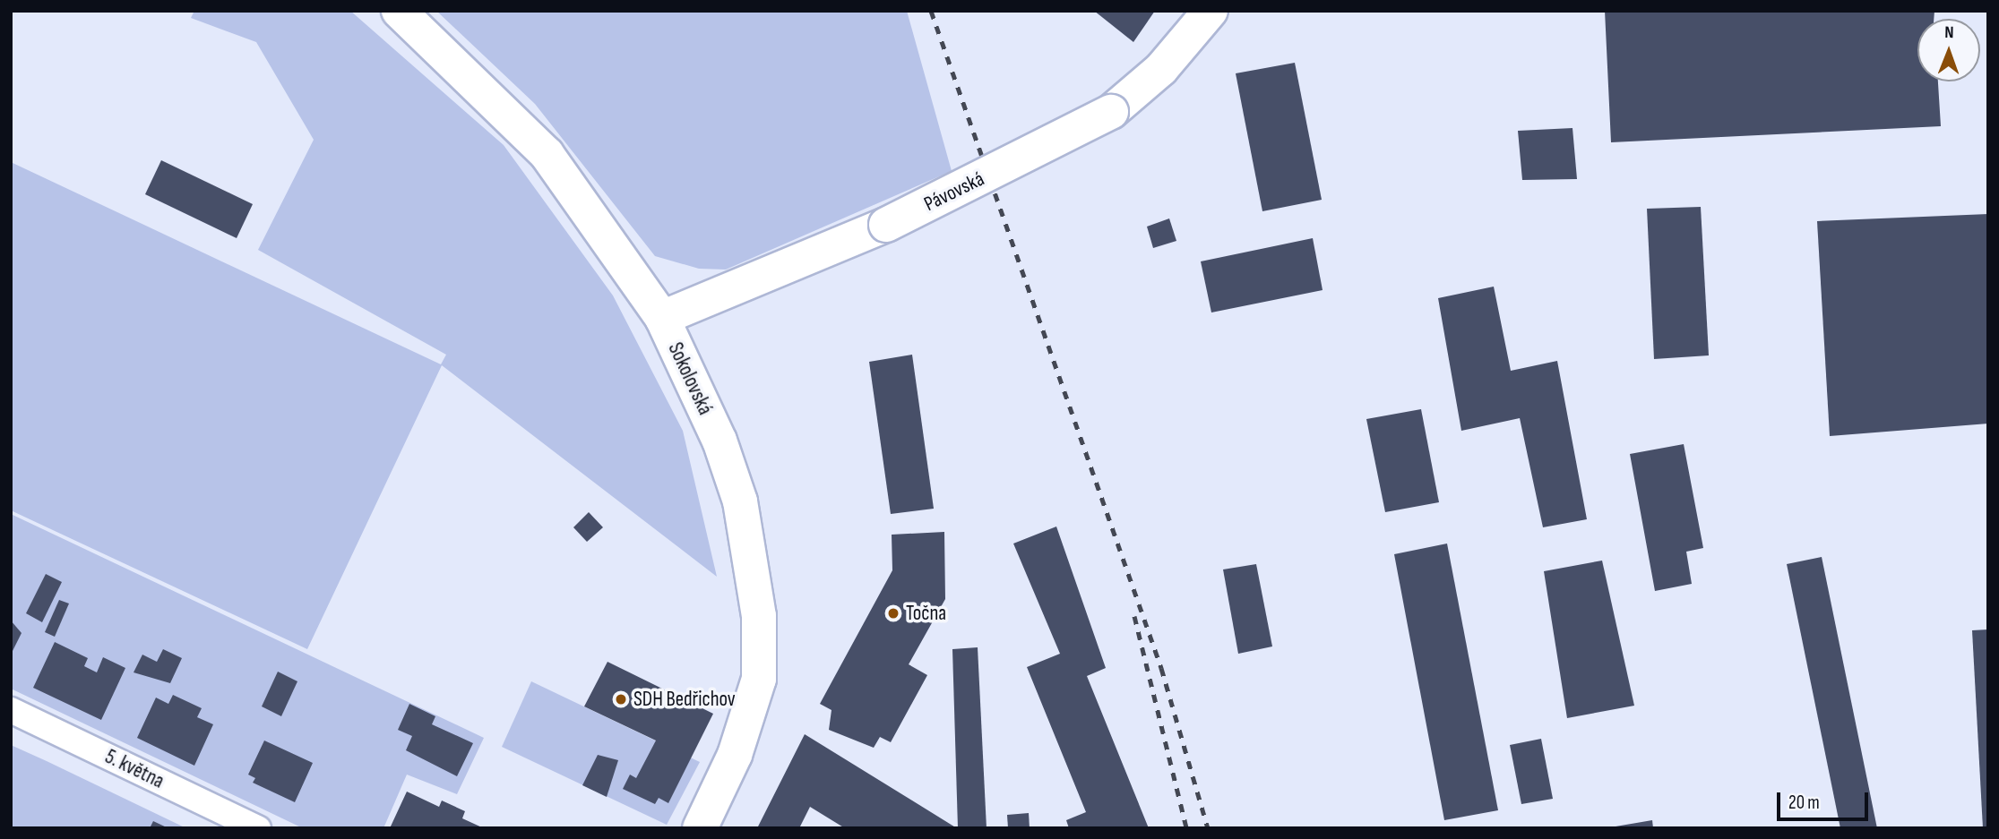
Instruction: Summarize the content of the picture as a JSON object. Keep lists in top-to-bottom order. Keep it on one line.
{"streets":{"street":["Pávovská","Sokolovská","5. května"]},"crossings":[["Pávovská","Sokolovská"]],"places":["Točna","SDH Bedřichov"],"scale_bar":"20 m","north":"top"}
